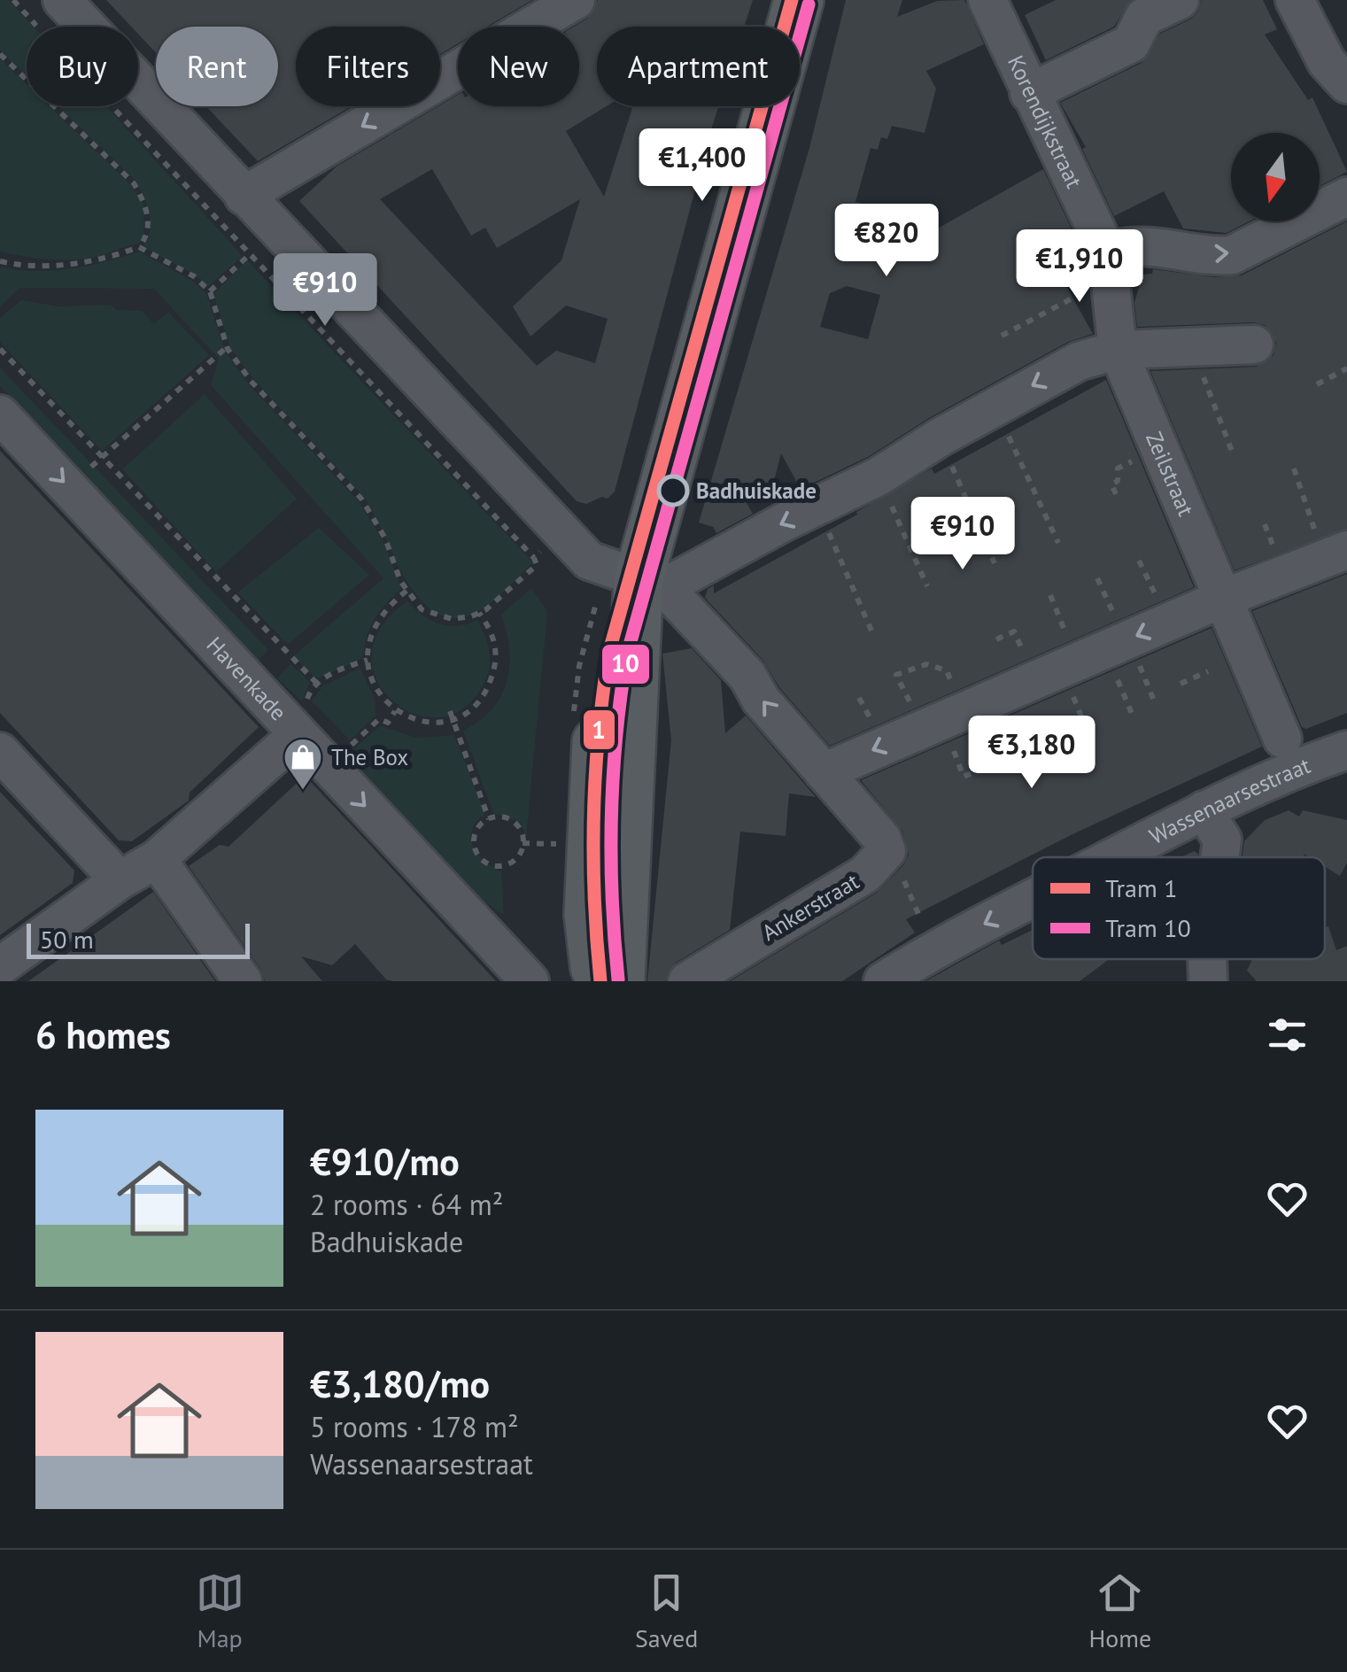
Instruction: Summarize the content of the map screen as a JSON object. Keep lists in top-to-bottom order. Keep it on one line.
{"streets":{"street":["Korendijkstraat","Zeilstraat","Havenkade","Wassenaarsestraat","Ankerstraat"]},"crossings":[["Korendijkstraat","Zeilstraat"]],"places":{"other":["Badhuiskade"],"shop":["The Box"]},"lines":["tram line 1","tram line 10"],"legend":["Tram 1","Tram 10"],"scale_bar":"50 m","north":"bottom","page":{"chip":["Buy","Rent","Filters","New","Apartment"],"price":["€1,400","€820","€1,910","€910","€910","€3,180"],"scale":"50 m","heading":"6 homes","list":[{"name":"€910/mo","note":"2 rooms · 64 m² · Badhuiskade"},{"name":"€3,180/mo","note":"5 rooms · 178 m² · Wassenaarsestraat"}],"tabs":["Map","Saved","Home"]}}
